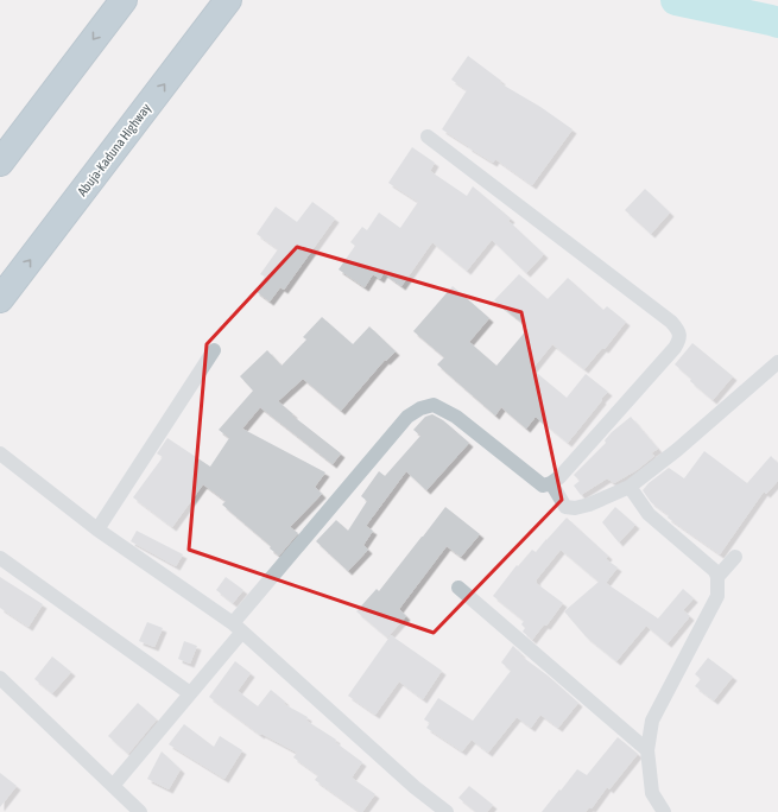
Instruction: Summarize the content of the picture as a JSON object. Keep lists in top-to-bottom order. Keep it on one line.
{"streets":{"highway":["Abuja-Kaduna Highway"]}}
